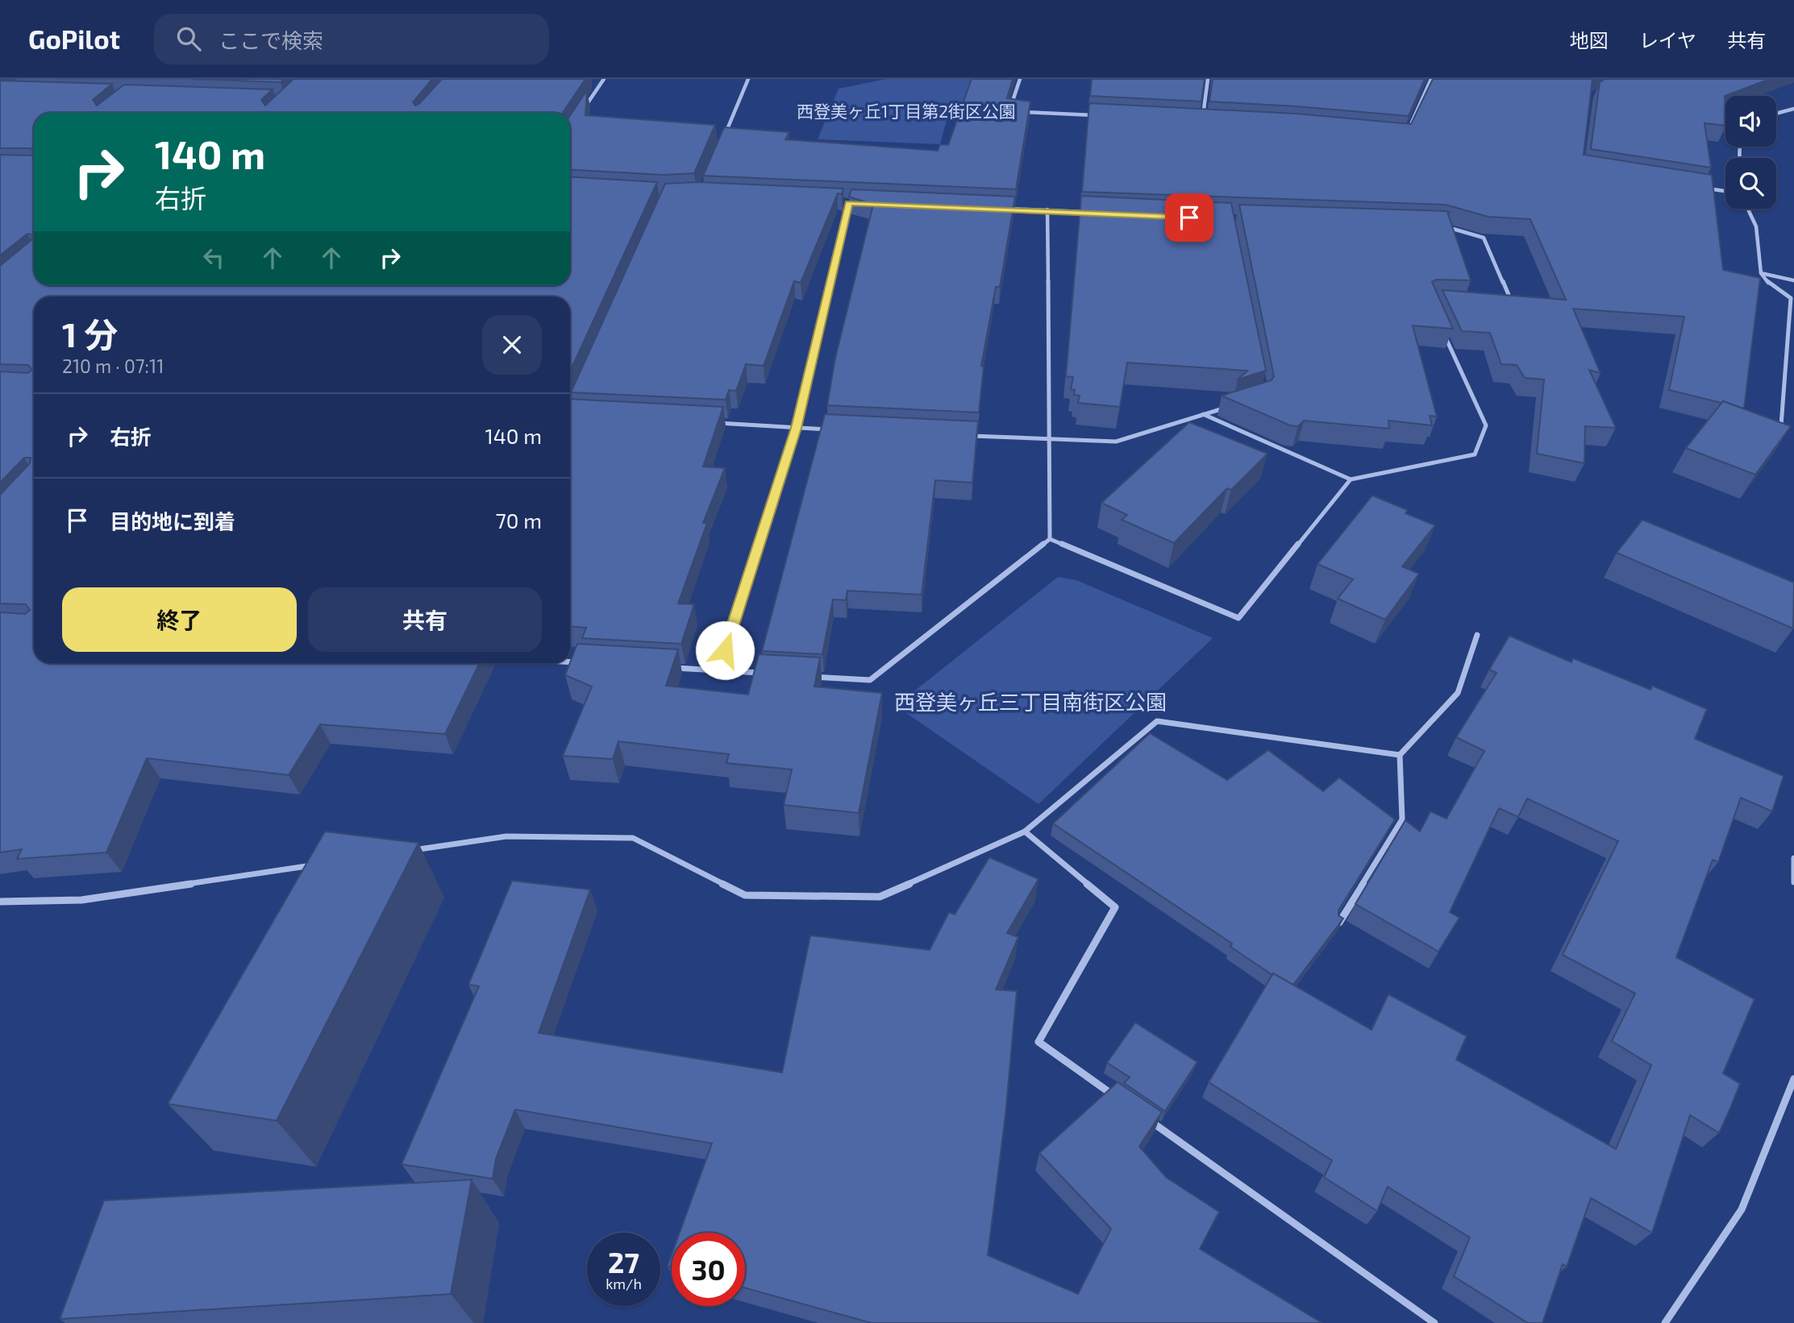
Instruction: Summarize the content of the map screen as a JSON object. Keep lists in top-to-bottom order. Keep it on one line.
{"parks":["西登美ヶ丘1丁目第2街区公園","西登美ヶ丘三丁目南街区公園"],"page":{"header":"GoPilot","search":"ここで検索","nav":["地図","レイヤ","共有"],"turn":["140 m","右折"],"heading":["1 分","210 m · 07:11"],"list":[{"name":"右折","value":"140 m"},{"name":"目的地に到着","value":"70 m"}],"buttons":["終了","共有"],"speed":"27 km/h","limit":"30"}}
